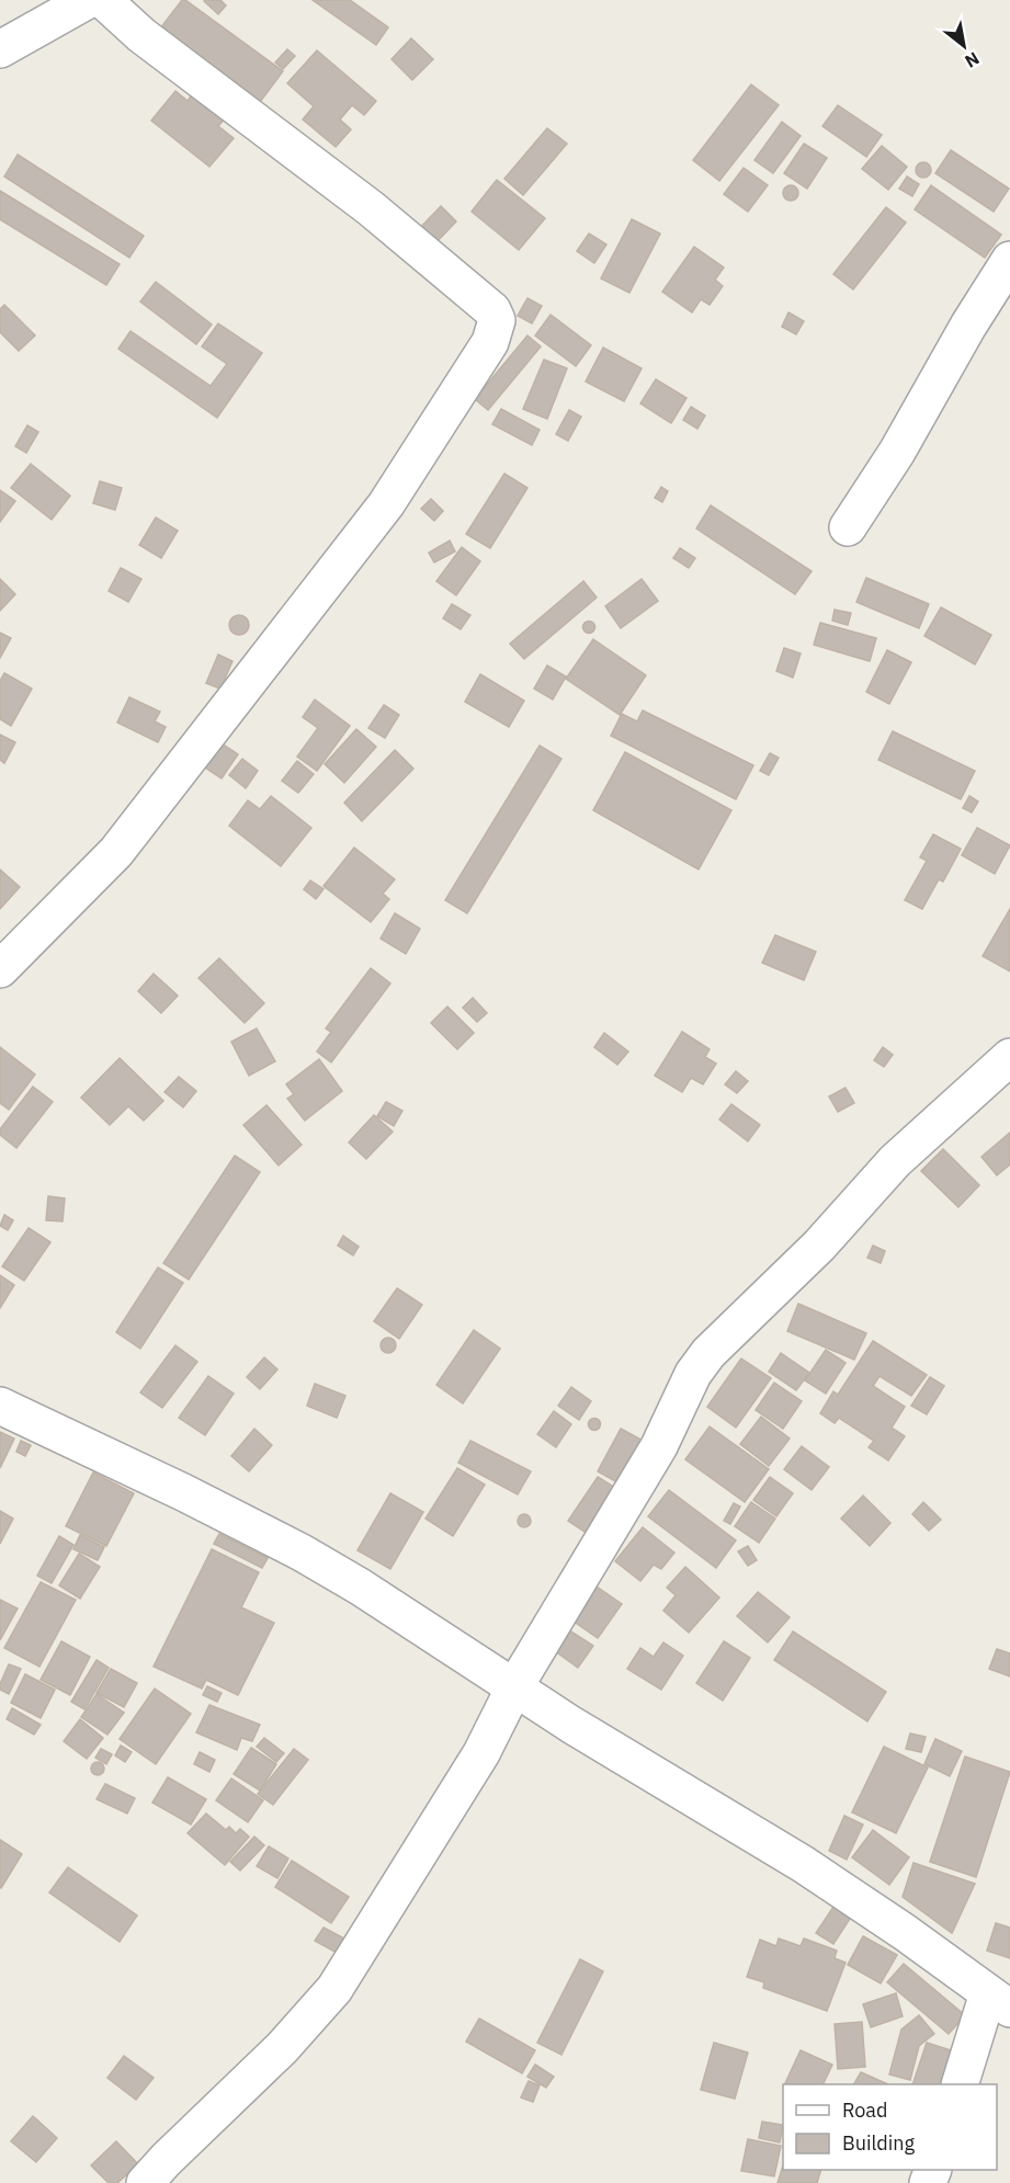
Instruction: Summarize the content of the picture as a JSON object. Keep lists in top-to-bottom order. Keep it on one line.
{"legend":["Road","Building"],"north":"bottom right"}
